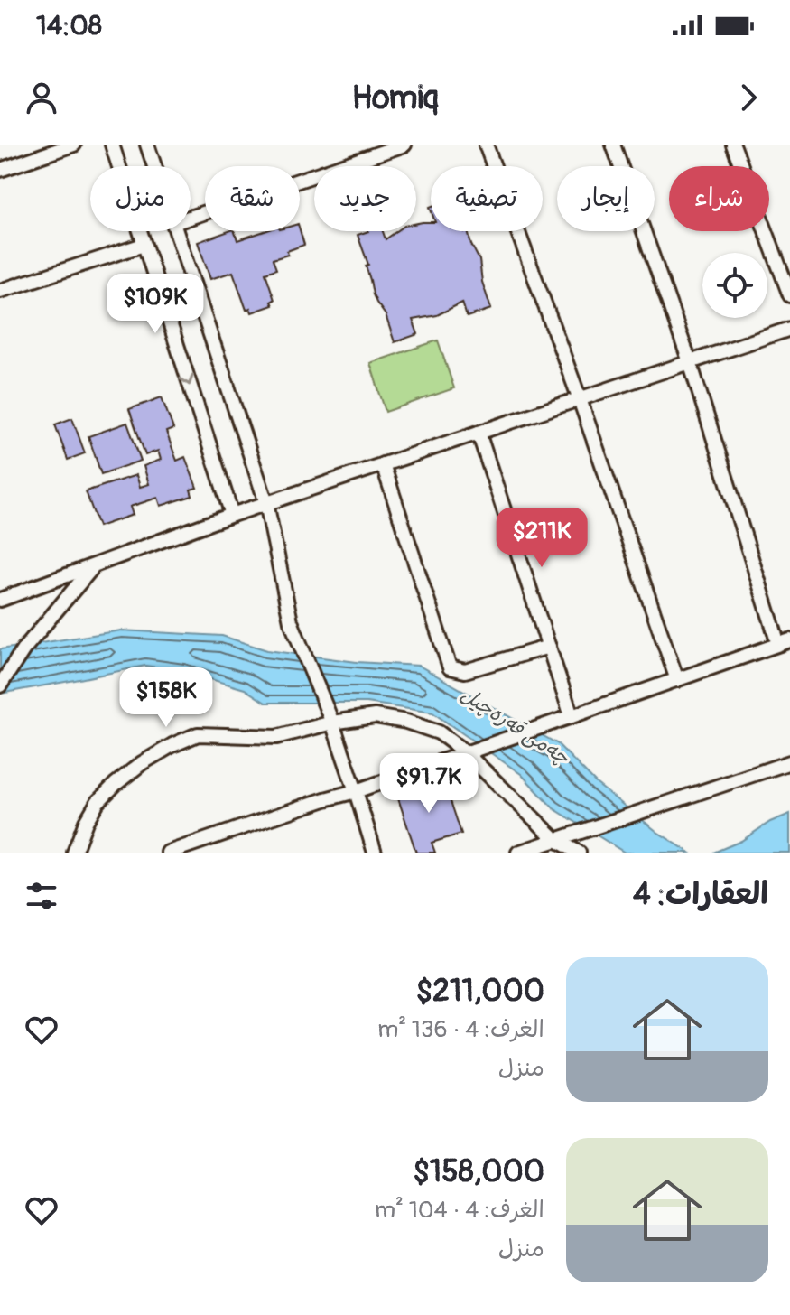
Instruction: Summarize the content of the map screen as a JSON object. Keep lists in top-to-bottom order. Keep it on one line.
{"water":["چەمی قەرەچیل"],"page":{"status":"14:08","header":"Homiq","chip":["شراء","إيجار","تصفية","جديد","شقة","منزل"],"price":["$109K","$211K","$158K","$91.7K"],"heading":"العقارات: 4","list":[{"name":"$211,000","note":"الغرف: 4 · 136 m² · منزل"},{"name":"$158,000","note":"الغرف: 4 · 104 m² · منزل"}]}}
